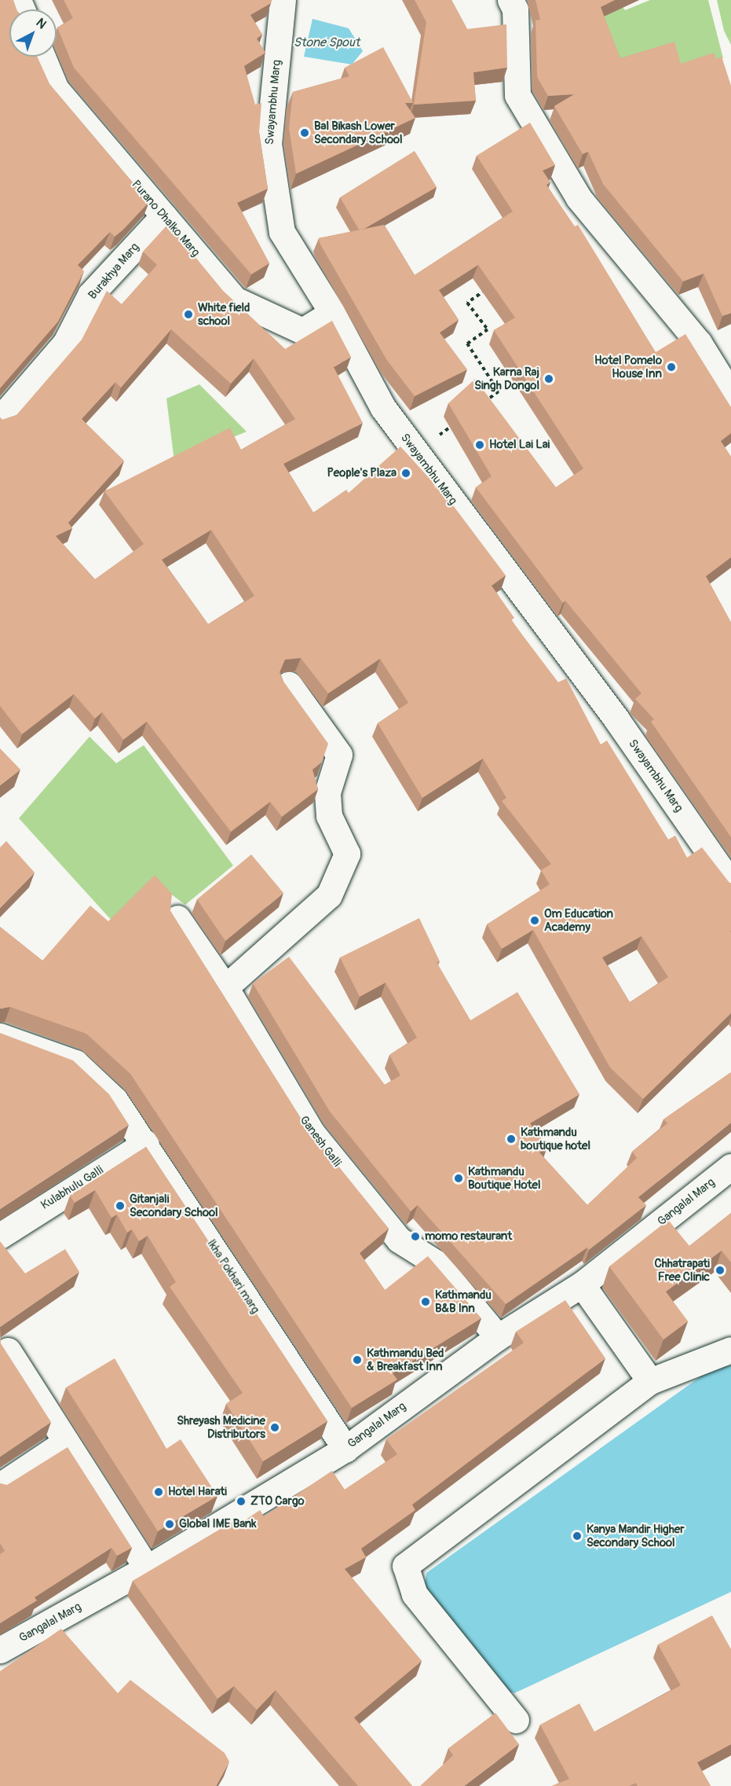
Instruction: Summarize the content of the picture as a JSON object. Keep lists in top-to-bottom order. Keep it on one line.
{"streets":{"street":["Swayambhu Marg","Purano Dhalko Marg","Burakhya Marg","Ganesh Galli","Kulabhulu Galli","Gangalal Marg","Ikha Pokhari marg"]},"crossings":[["Swayambhu Marg","Purano Dhalko Marg"],["Purano Dhalko Marg","Burakhya Marg"],["Ganesh Galli","Gangalal Marg"],["Kulabhulu Galli","Ikha Pokhari marg"],["Gangalal Marg","Ikha Pokhari marg"]],"water":["Stone Spout"],"places":["Bal Bikash Lower Secondary School","White field school","Hotel Pomelo House Inn","Karna Raj Singh Dongol","Hotel Lai Lai","People's Plaza","Om Education Academy","Kathmandu boutique hotel","Kathmandu Boutique Hotel","Gitanjali Secondary School","momo restaurant","Chhatrapati Free Clinic","Kathmandu B&B Inn","Kathmandu Bed & Breakfast Inn","Shreyash Medicine Distributors","Hotel Harati","ZTO Cargo","Global IME Bank","Kanya Mandir Higher Secondary School"],"north":"top right"}
